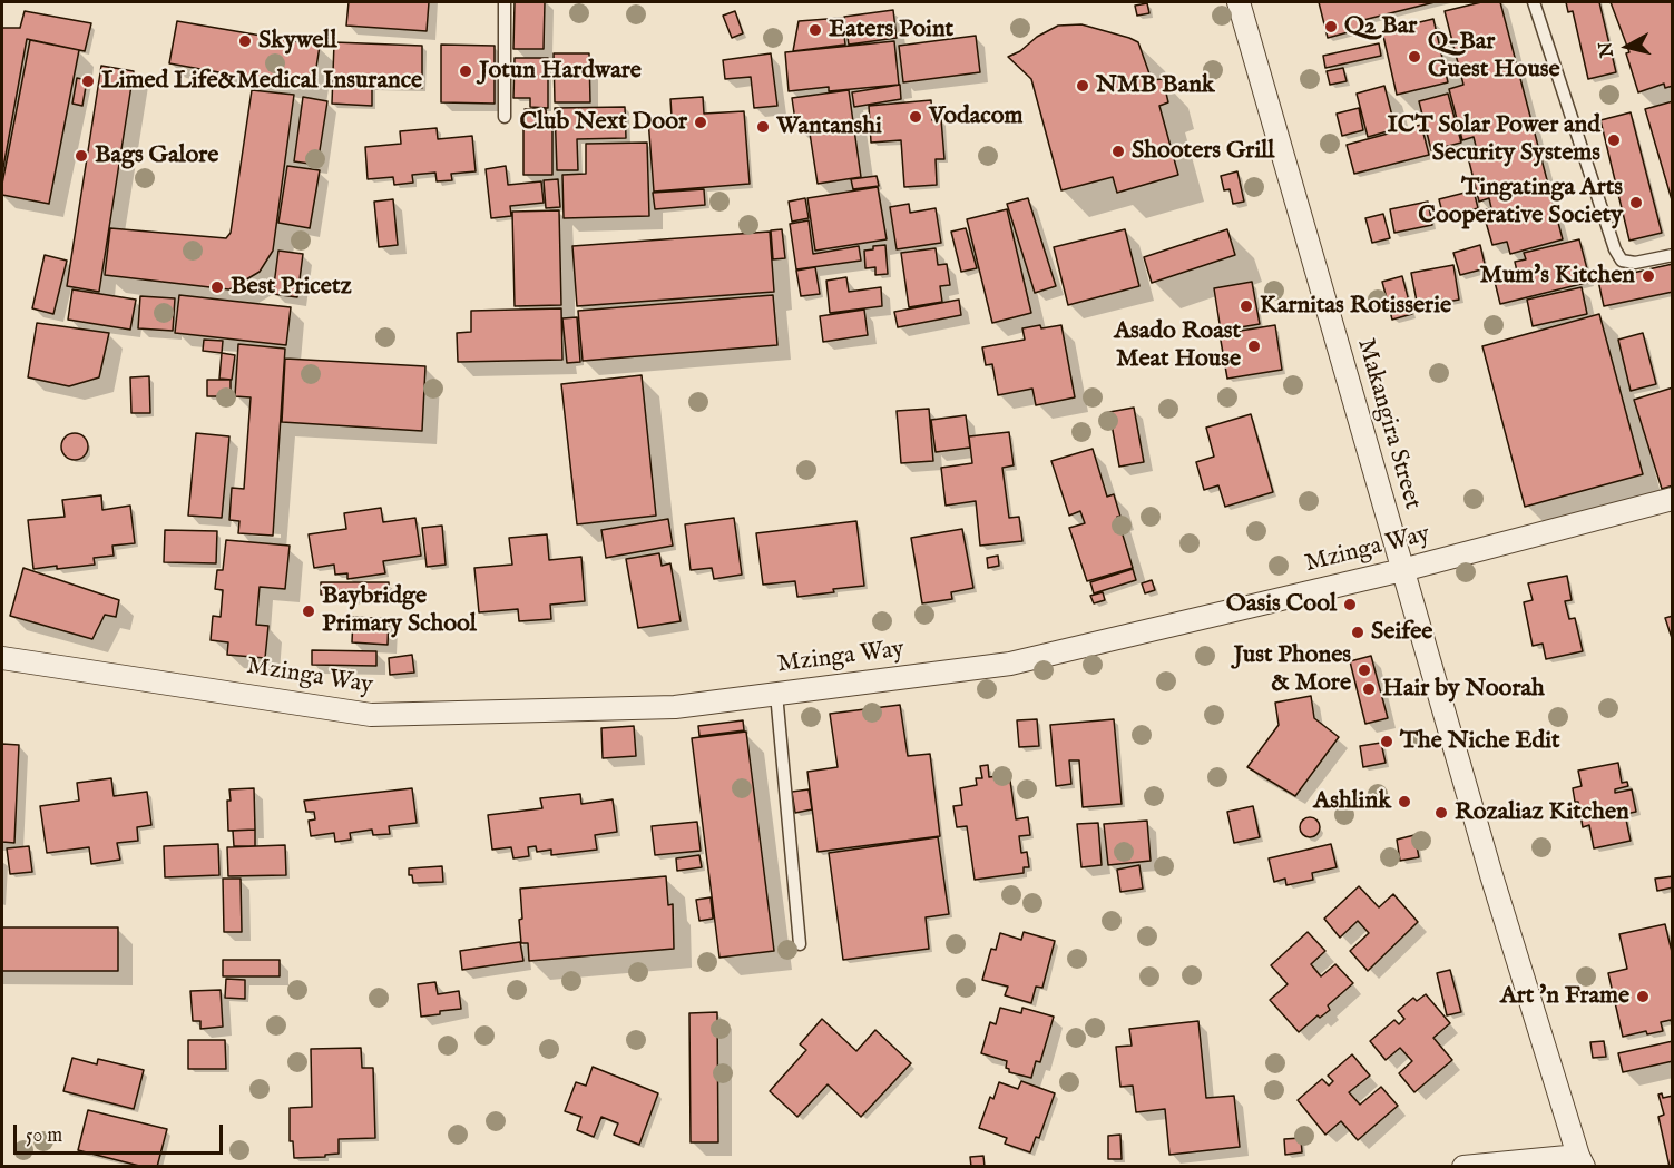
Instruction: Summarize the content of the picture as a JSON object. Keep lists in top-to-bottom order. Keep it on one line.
{"streets":{"street":["Makangira Street","Mzinga Way"]},"crossings":[["Makangira Street","Mzinga Way"]],"places":["Q2 Bar","Eaters Point","Skywell","Q-Bar Guest House","Jotun Hardware","Limed Life&Medical Insurance","NMB Bank","Vodacom","Club Next Door","Wantanshi","ICT Solar Power and Security Systems","Shooters Grill","Bags Galore","Tingatinga Arts Cooperative Society","Mum's Kitchen","Best Pricetz","Karnitas Rotisserie","Asado Roast Meat House","Oasis Cool","Baybridge Primary School","Seifee","Just Phones & More","Hair by Noorah","The Niche Edit","Ashlink","Rozaliaz Kitchen","Art 'n Frame"],"scale_bar":"50 m","north":"left"}
